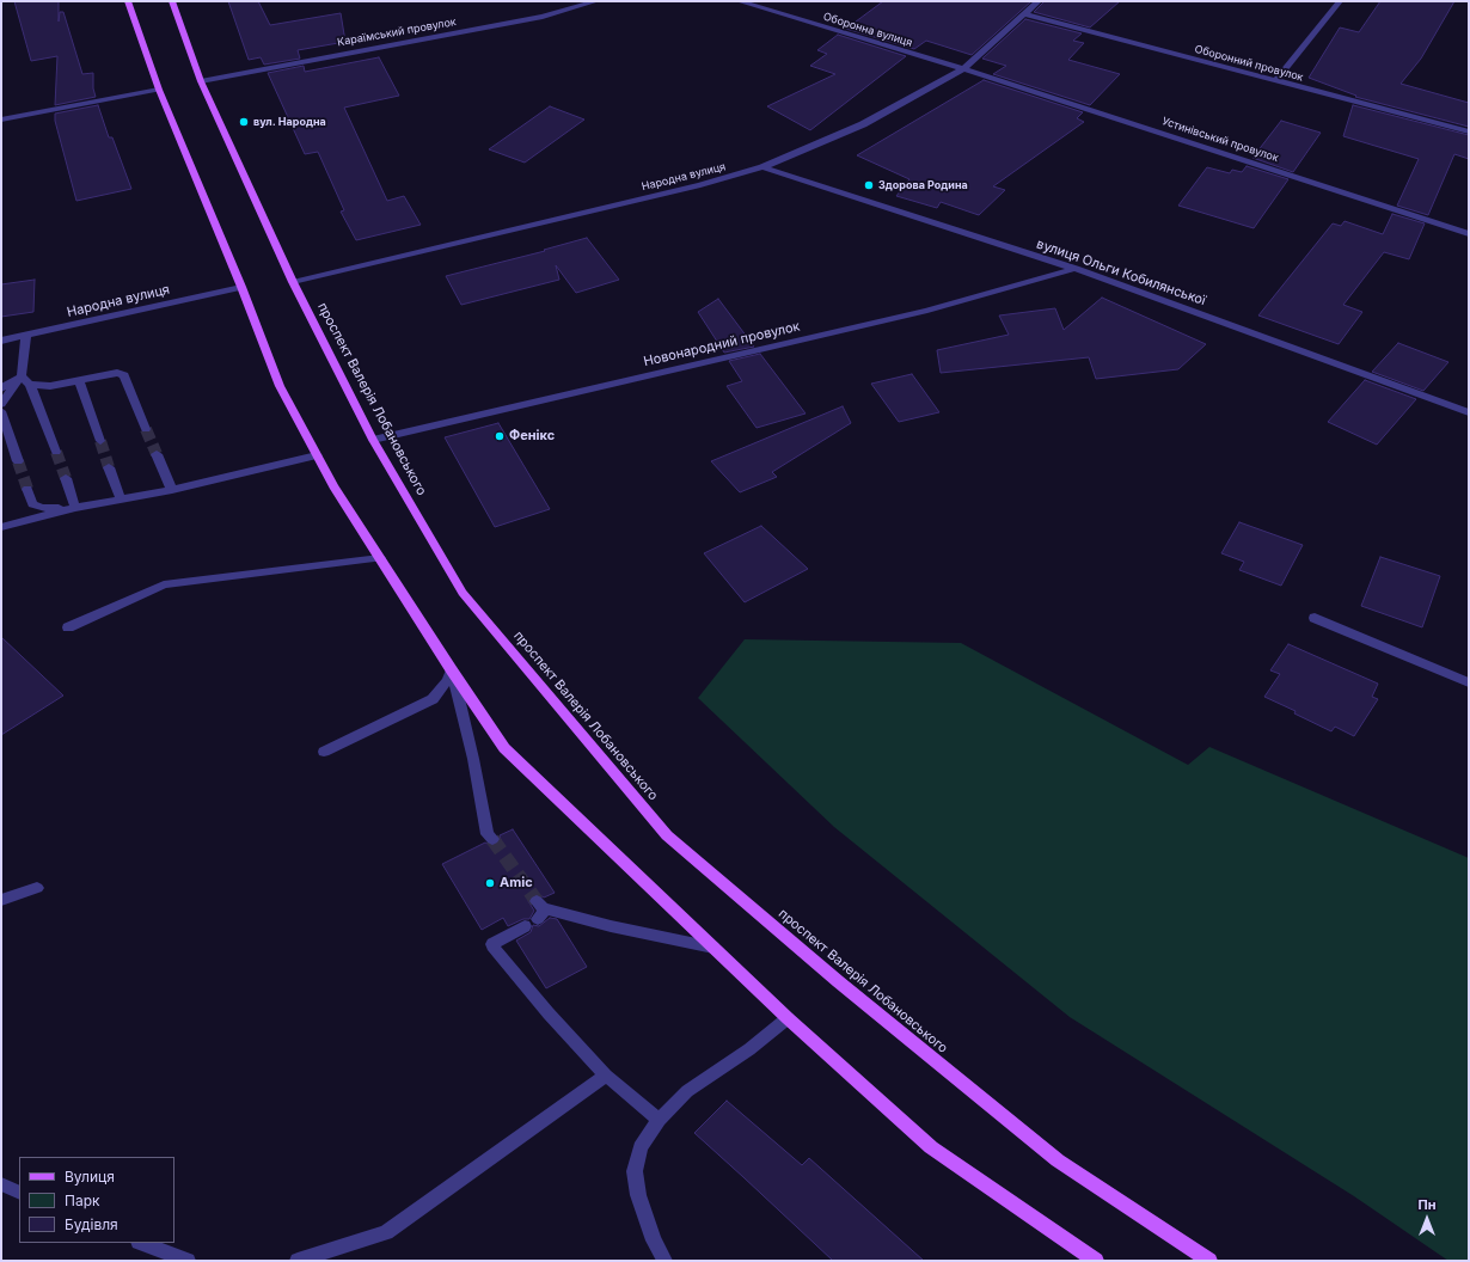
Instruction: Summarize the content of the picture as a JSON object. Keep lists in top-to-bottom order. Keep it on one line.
{"streets":{"main road":["проспект Валерія Лобановського"],"street":["Оборонна вулиця","Караїмський провулок","Оборонний провулок","Устинівський провулок","Народна вулиця","вулиця Ольги Кобилянської","Новонародний провулок"]},"crossings":[["Оборонна вулиця","Устинівський провулок"],["Оборонна вулиця","Народна вулиця"],["Караїмський провулок","проспект Валерія Лобановського"],["Оборонний провулок","Народна вулиця"],["Устинівський провулок","Народна вулиця"],["Народна вулиця","вулиця Ольги Кобилянської"],["Народна вулиця","проспект Валерія Лобановського"],["вулиця Ольги Кобилянської","Новонародний провулок"],["Новонародний провулок","проспект Валерія Лобановського"]],"places":["вул. Народна","Здорова Родина","Фенікс","Amic"],"legend":["Вулиця","Парк","Будівля"],"north":"top"}
